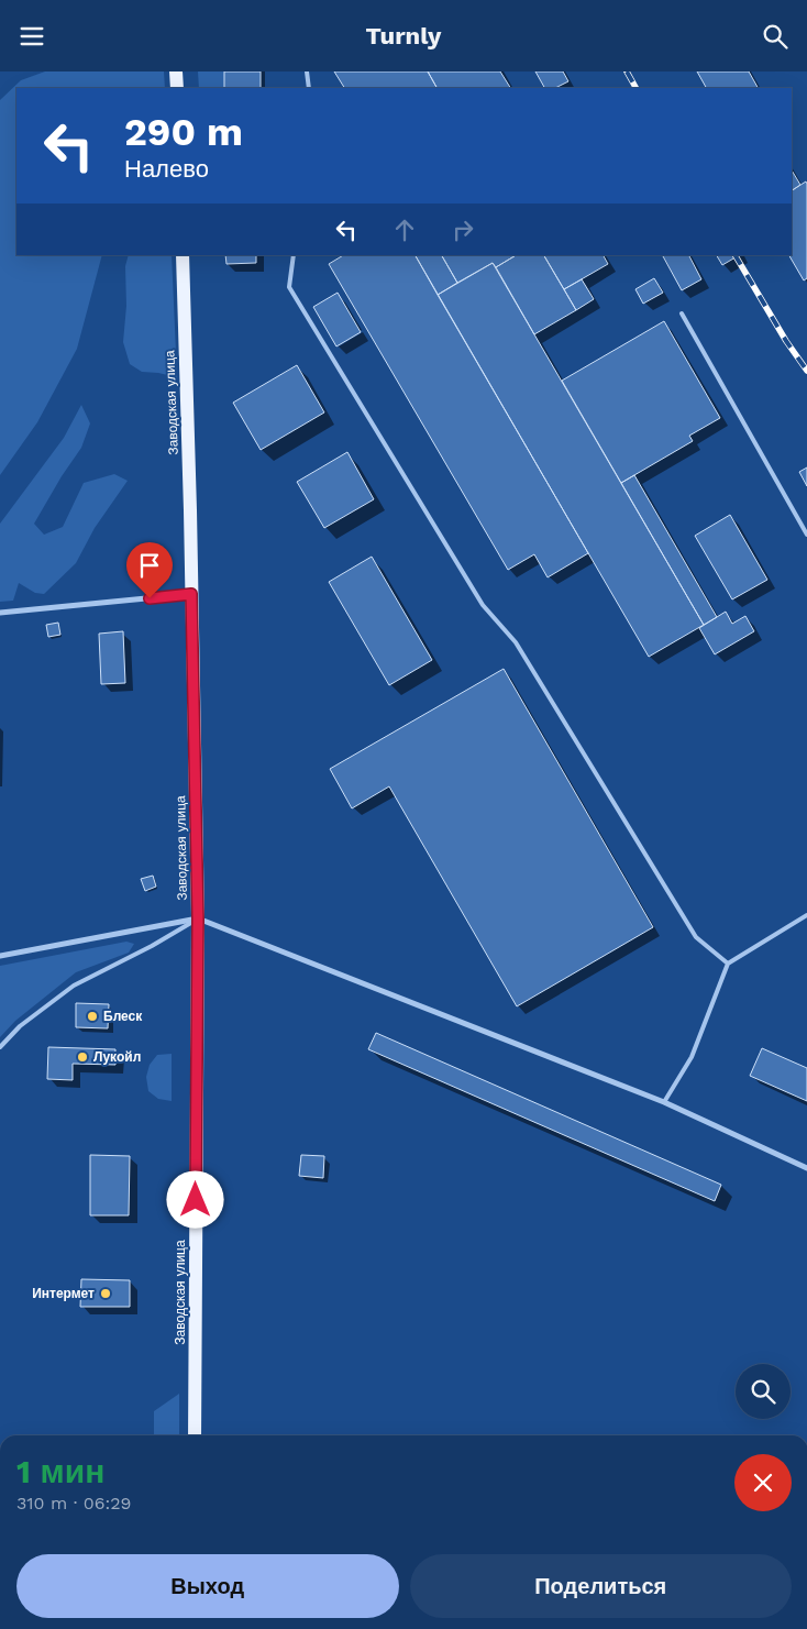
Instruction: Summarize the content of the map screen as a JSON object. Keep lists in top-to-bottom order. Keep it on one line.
{"streets":{"main road":["Заводская улица"]},"places":["Блеск","Лукойл","Интермет"],"page":{"header":"Turnly","turn":["290 m","Налево"],"heading":["1 мин","310 m · 06:29"],"buttons":["Выход","Поделиться"]}}
